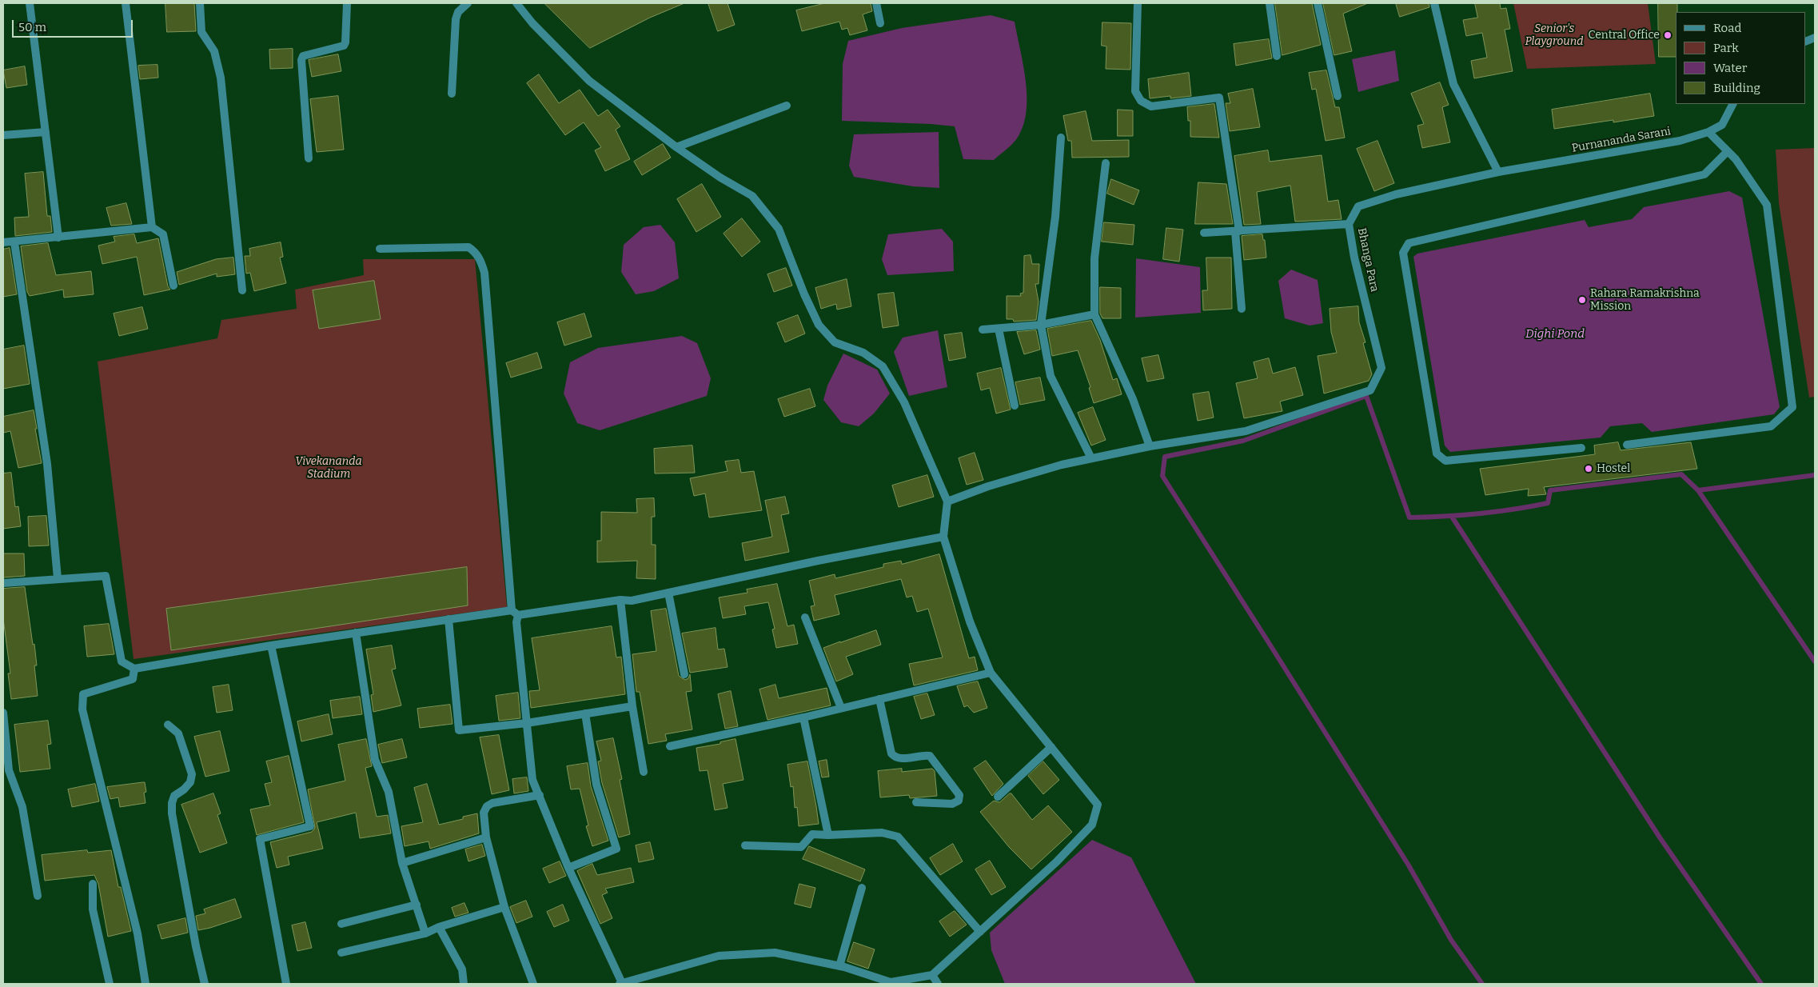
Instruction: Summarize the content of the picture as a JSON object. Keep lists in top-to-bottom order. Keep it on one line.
{"streets":{"street":["Purnananda Sarani","Bhanga Para"]},"crossings":[["Purnananda Sarani","Bhanga Para"]],"water":["Dighi Pond"],"parks":["Senior's Playground","Vivekananda Stadium"],"places":["Central Office","Rahara Ramakrishna Mission","Hostel"],"legend":["Road","Park","Water","Building"],"scale_bar":"50 m"}
